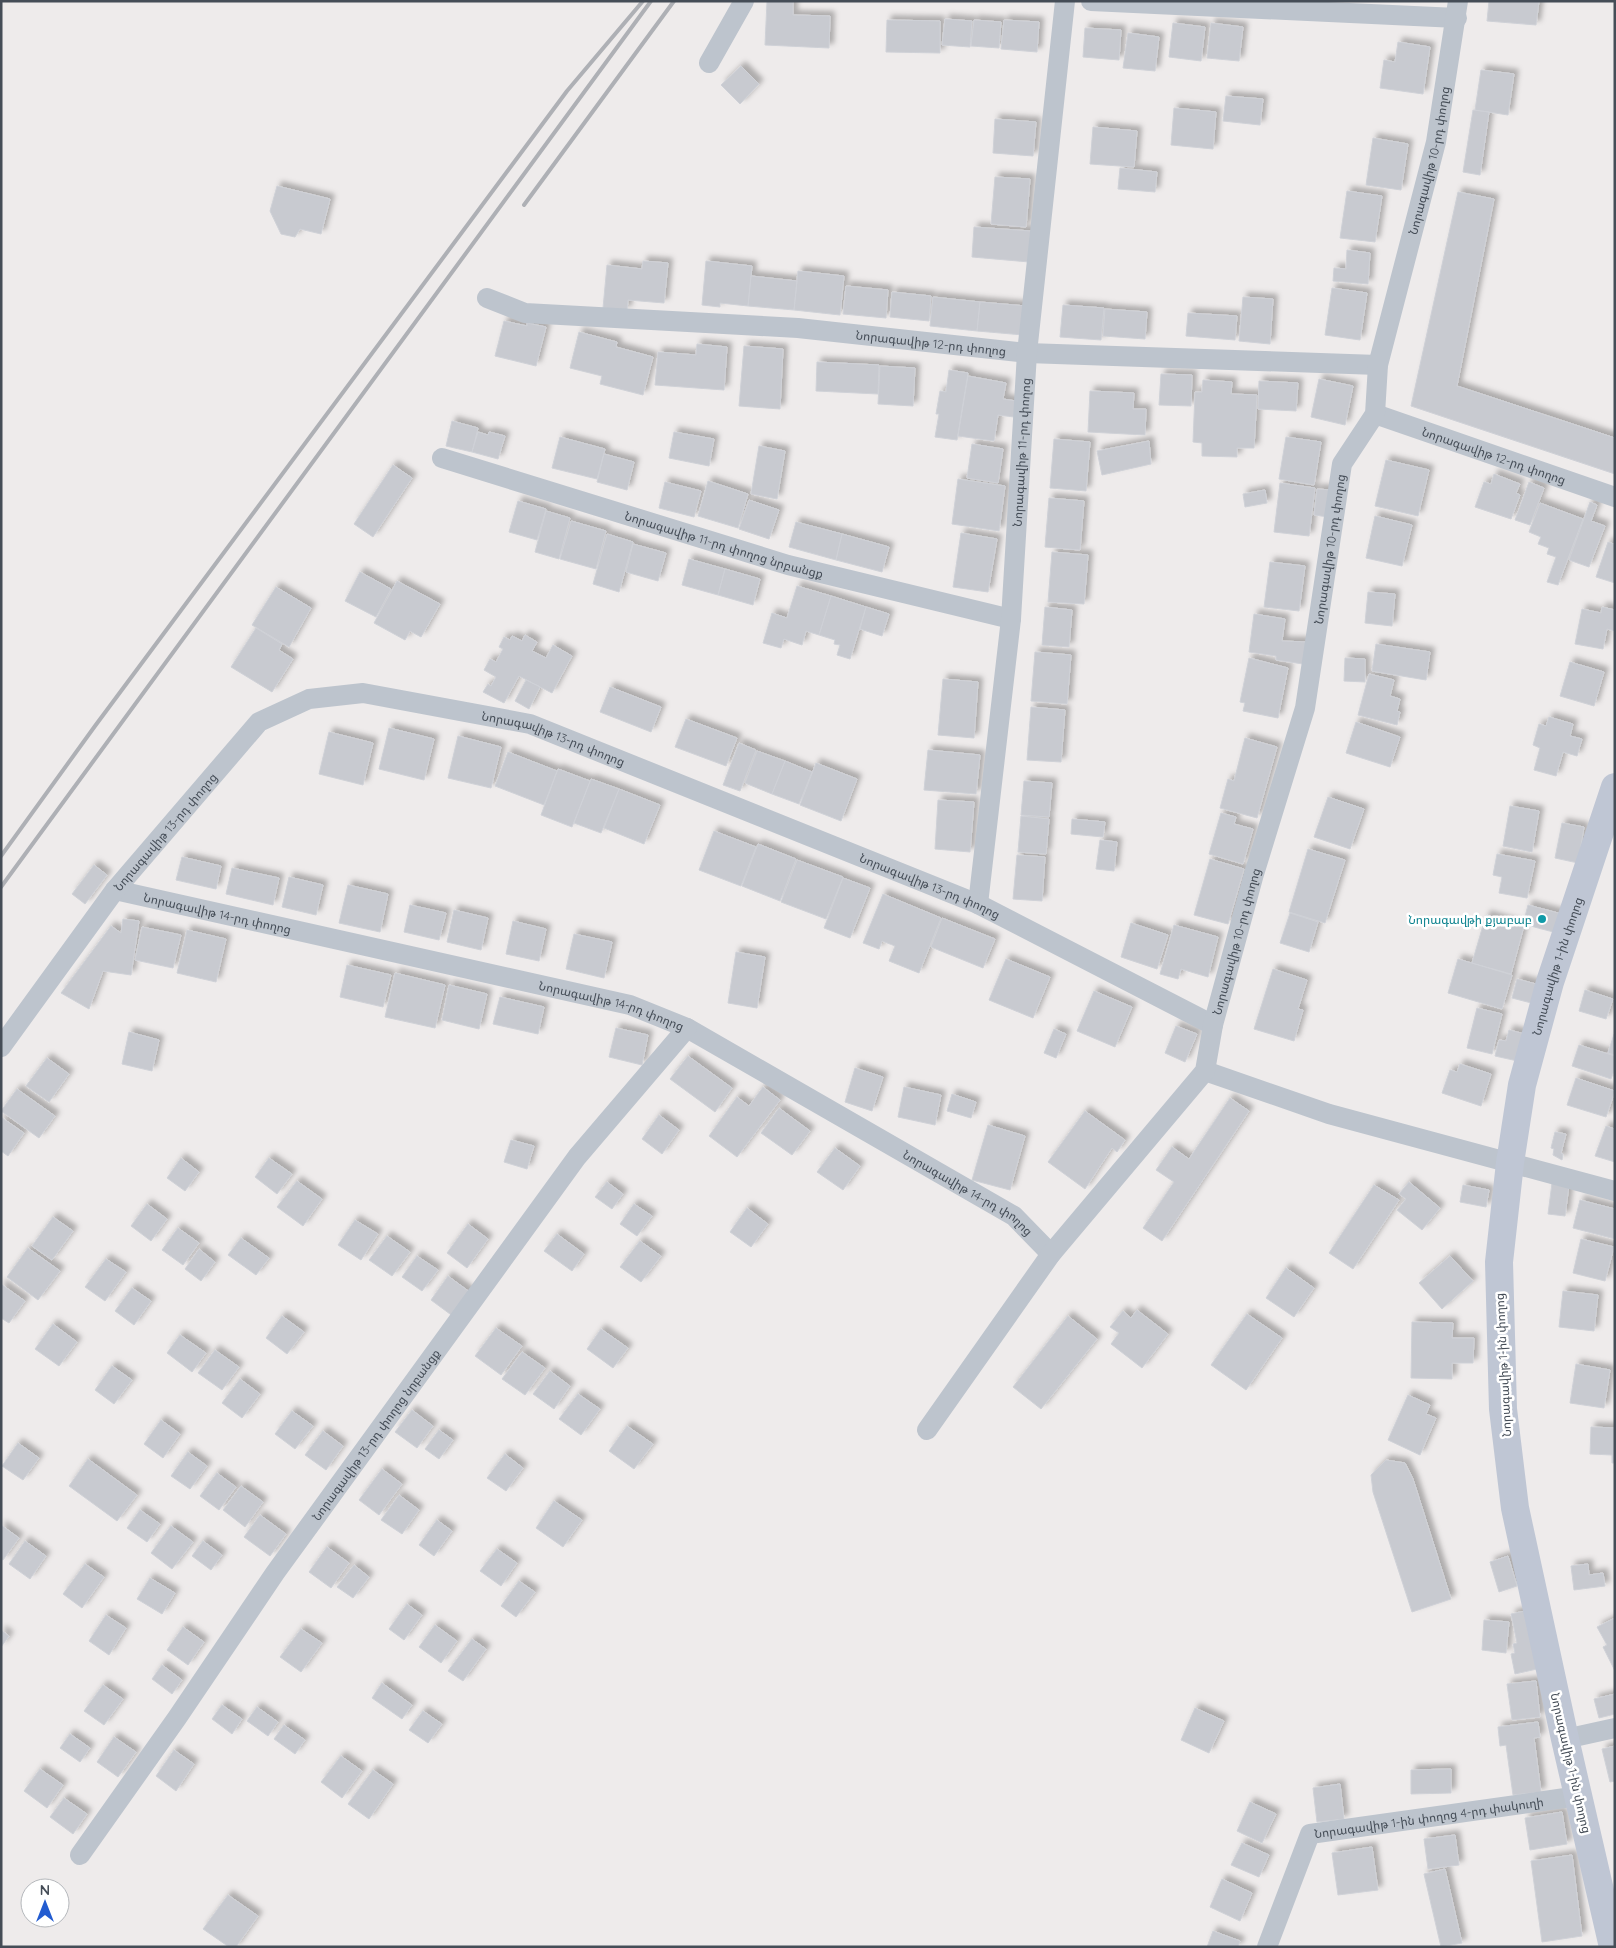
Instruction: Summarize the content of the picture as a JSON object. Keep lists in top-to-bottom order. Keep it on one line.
{"streets":{"main road":["Նորագավիթ 1-ին փողոց"],"street":["Նորագավիթ 10-րդ փողոց","Նորագավիթ 12-րդ փողոց","Նորագավիթ 11-րդ փողոց","Նորագավիթ 11-րդ փողոց նրբանցք","Նորագավիթ 13-րդ փողոց","Նորագավիթ 14-րդ փողոց","Նորագավիթ 13-րդ փողոց նրբանցք","Նորագավիթ 1-ին փողոց 4-րդ փակուղի"]},"crossings":[["Նորագավիթ 10-րդ փողոց","Նորագավիթ 12-րդ փողոց"],["Նորագավիթ 10-րդ փողոց","Նորագավիթ 13-րդ փողոց"],["Նորագավիթ 12-րդ փողոց","Նորագավիթ 11-րդ փողոց"],["Նորագավիթ 11-րդ փողոց","Նորագավիթ 11-րդ փողոց նրբանցք"],["Նորագավիթ 11-րդ փողոց","Նորագավիթ 13-րդ փողոց"],["Նորագավիթ 13-րդ փողոց","Նորագավիթ 14-րդ փողոց"],["Նորագավիթ 14-րդ փողոց","Նորագավիթ 13-րդ փողոց նրբանցք"],["Նորագավիթ 1-ին փողոց","Նորագավիթ 1-ին փողոց 4-րդ փակուղի"]],"places":["Նորագավթի քյաբաբ"],"north":"top"}
